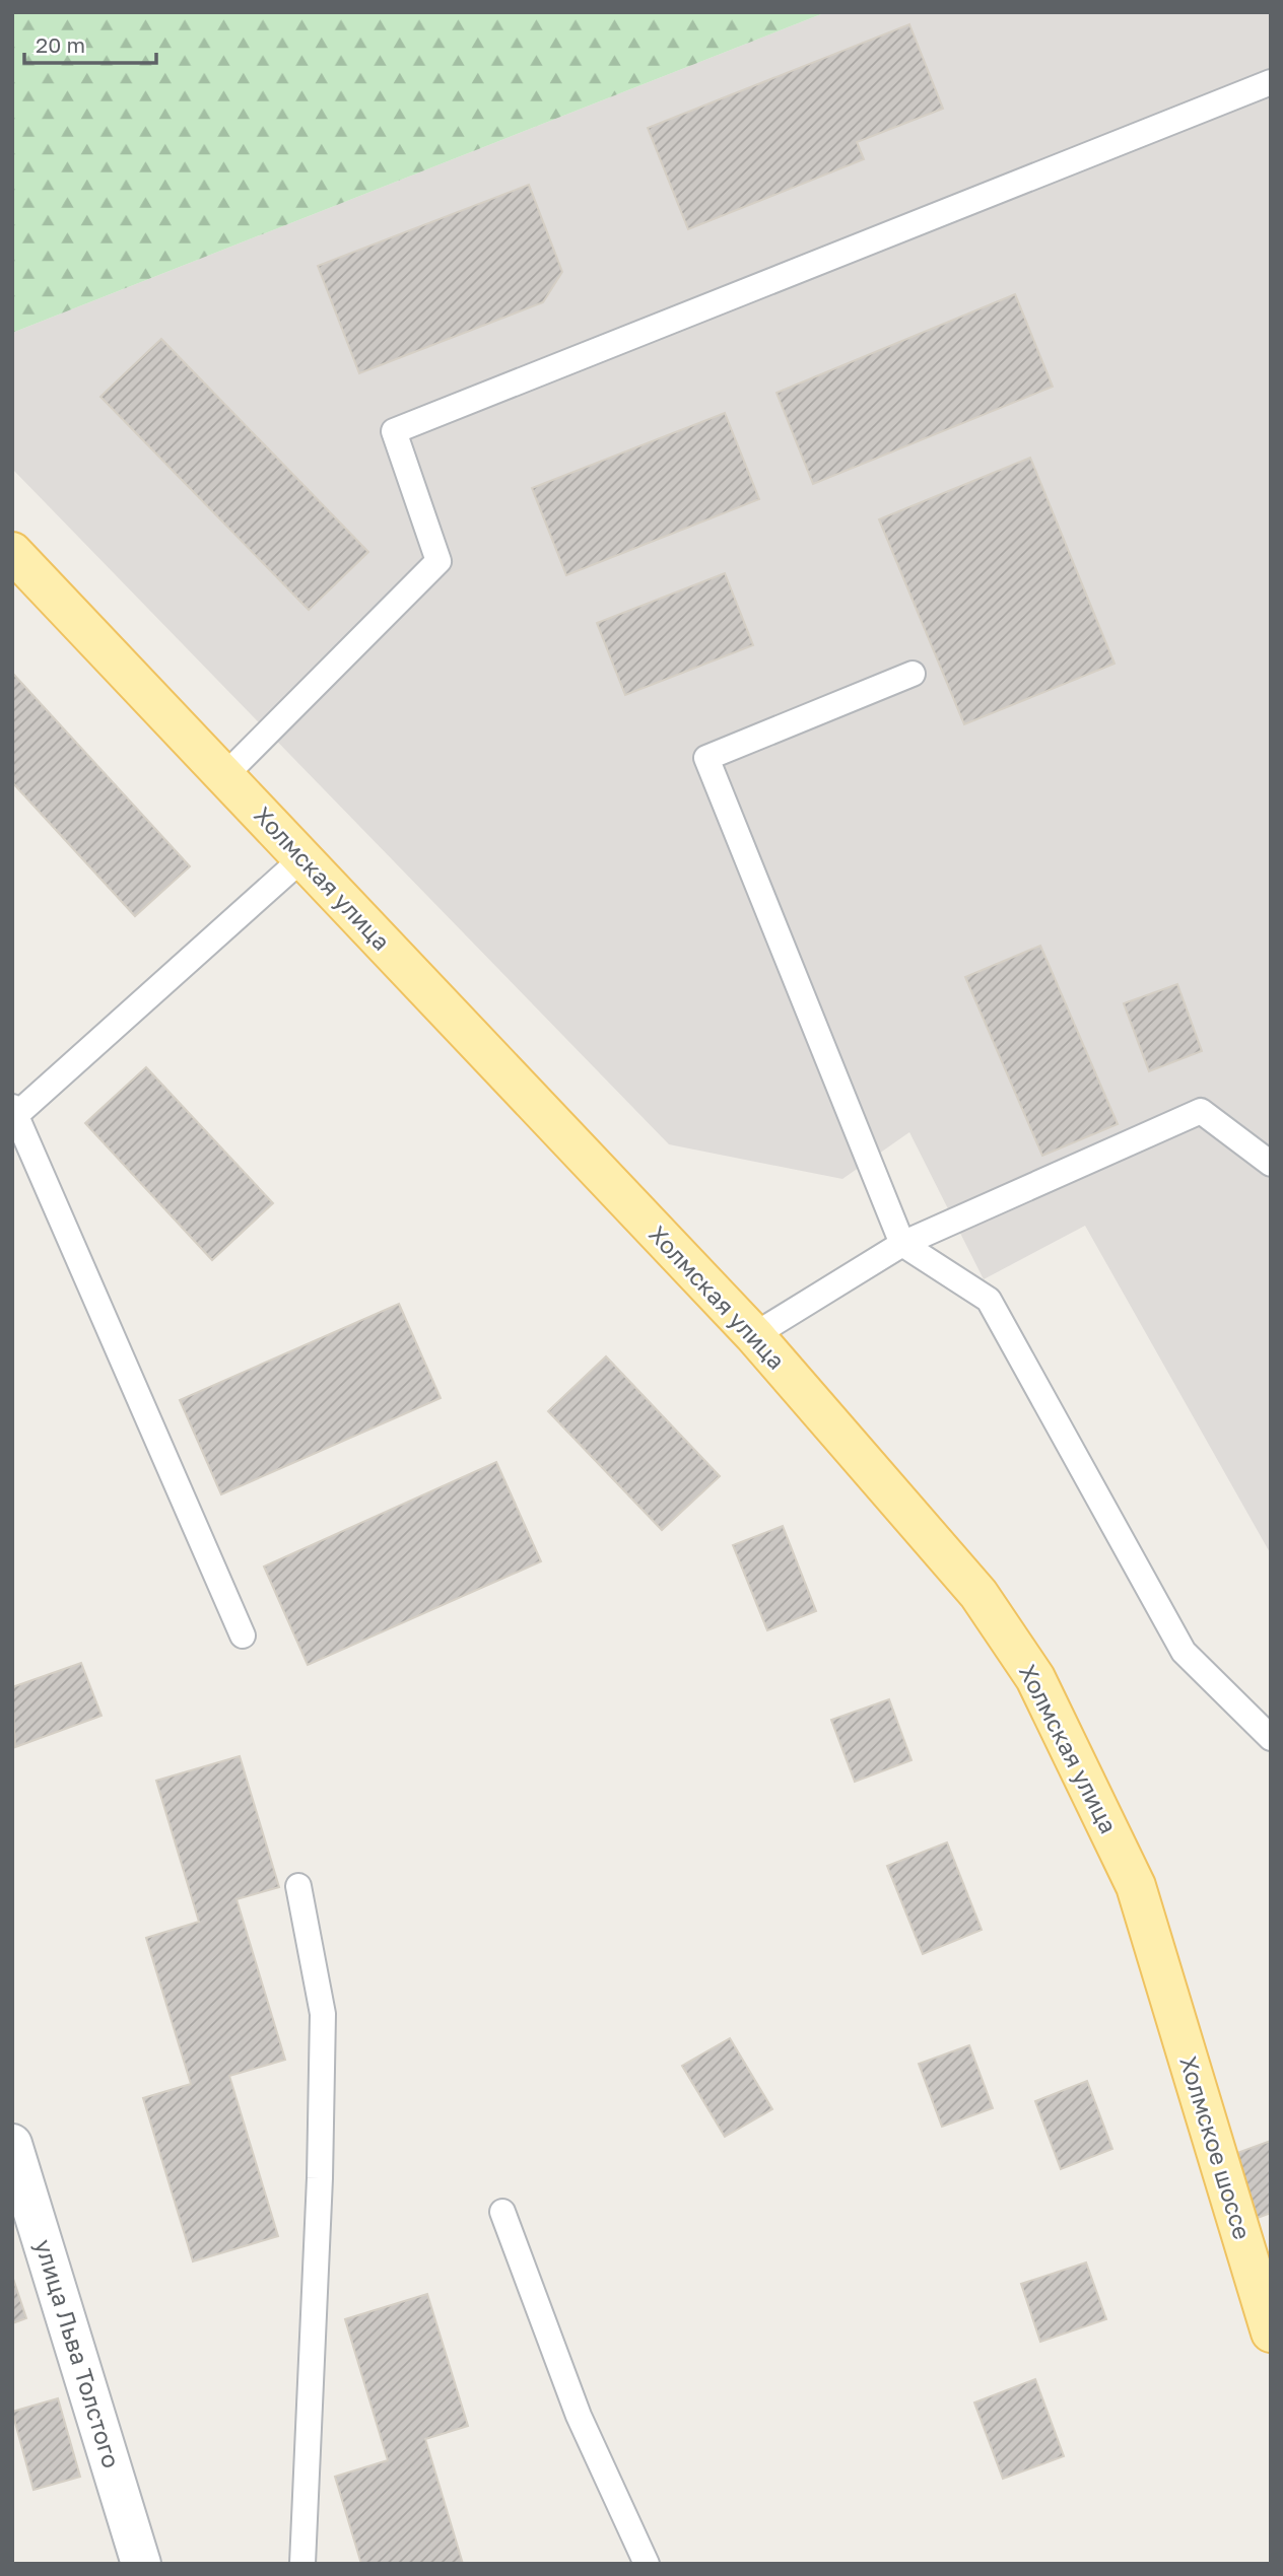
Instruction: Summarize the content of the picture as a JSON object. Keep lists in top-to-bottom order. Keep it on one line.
{"streets":{"main road":["Холмская улица","Холмское шоссе"],"street":["улица Льва Толстого"]},"crossings":[["Холмская улица","Холмское шоссе"]],"scale_bar":"20 m"}
